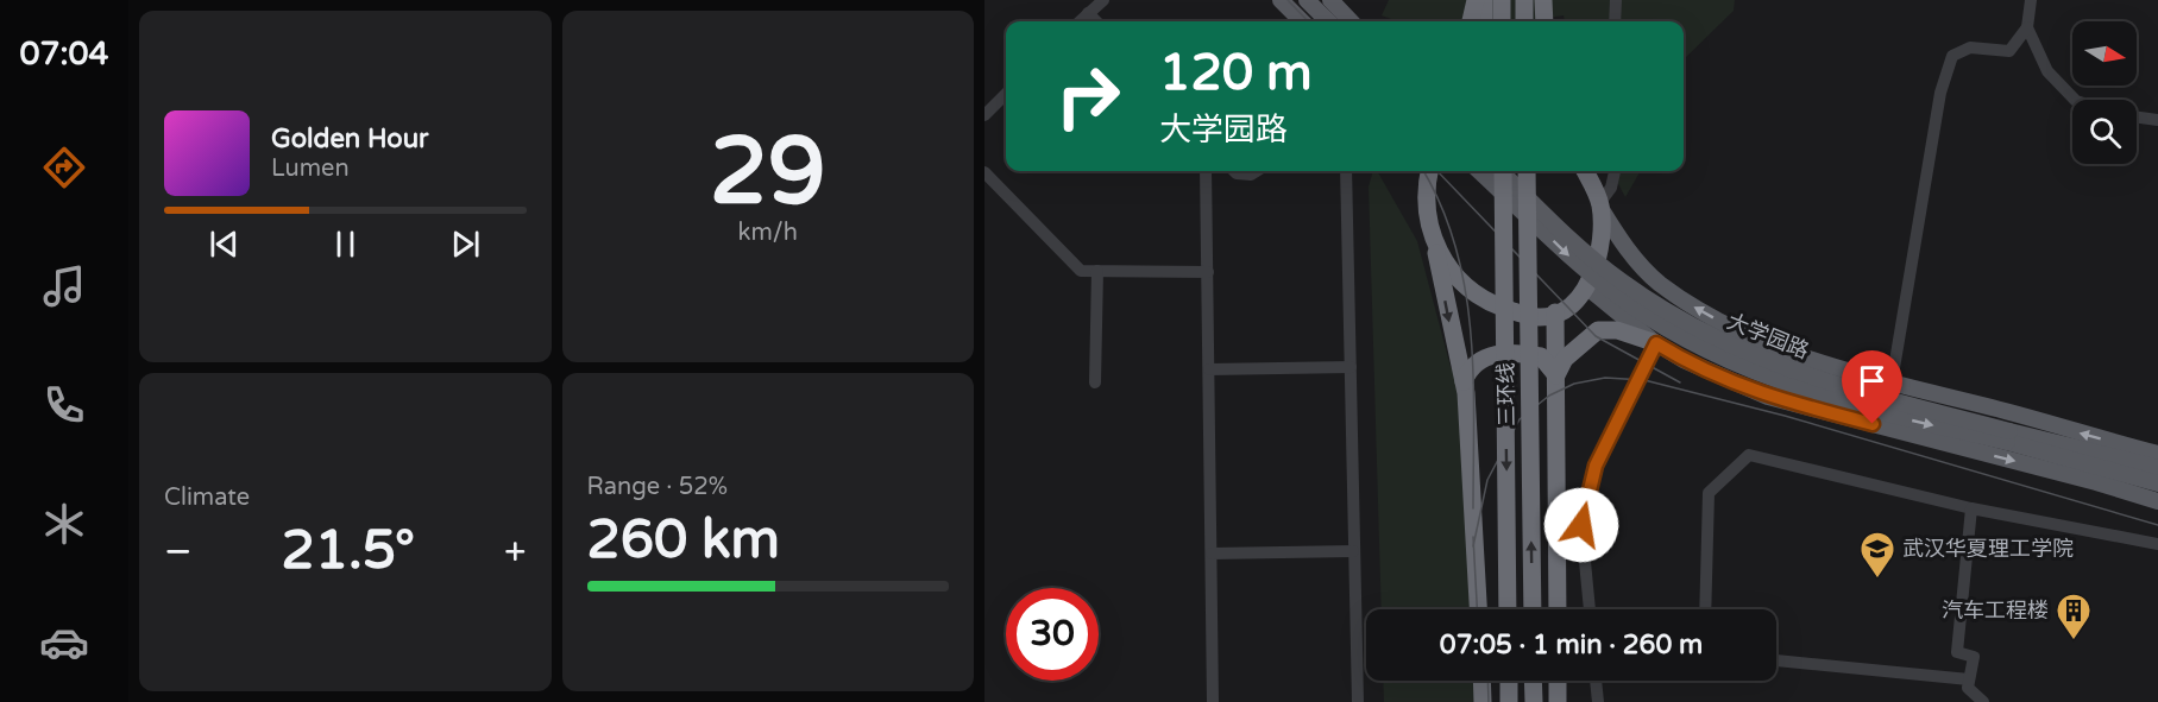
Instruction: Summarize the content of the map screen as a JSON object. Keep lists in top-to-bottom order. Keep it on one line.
{"streets":{"highway":["三环线"],"main road":["大学园路"]},"places":{"school or university":["武汉华夏理工学院"],"building":["汽车工程楼"]},"north":"right","page":{"tabs":"07:04","tile":[["29","km/h"],"Climate",["Range · 52%","260 km"]],"turn":["120 m","大学园路"],"song":["Golden Hour","Lumen"],"heat":["−","21.5°","+"],"limit":"30","trip":"07:05 · 1 min · 260 m"}}
